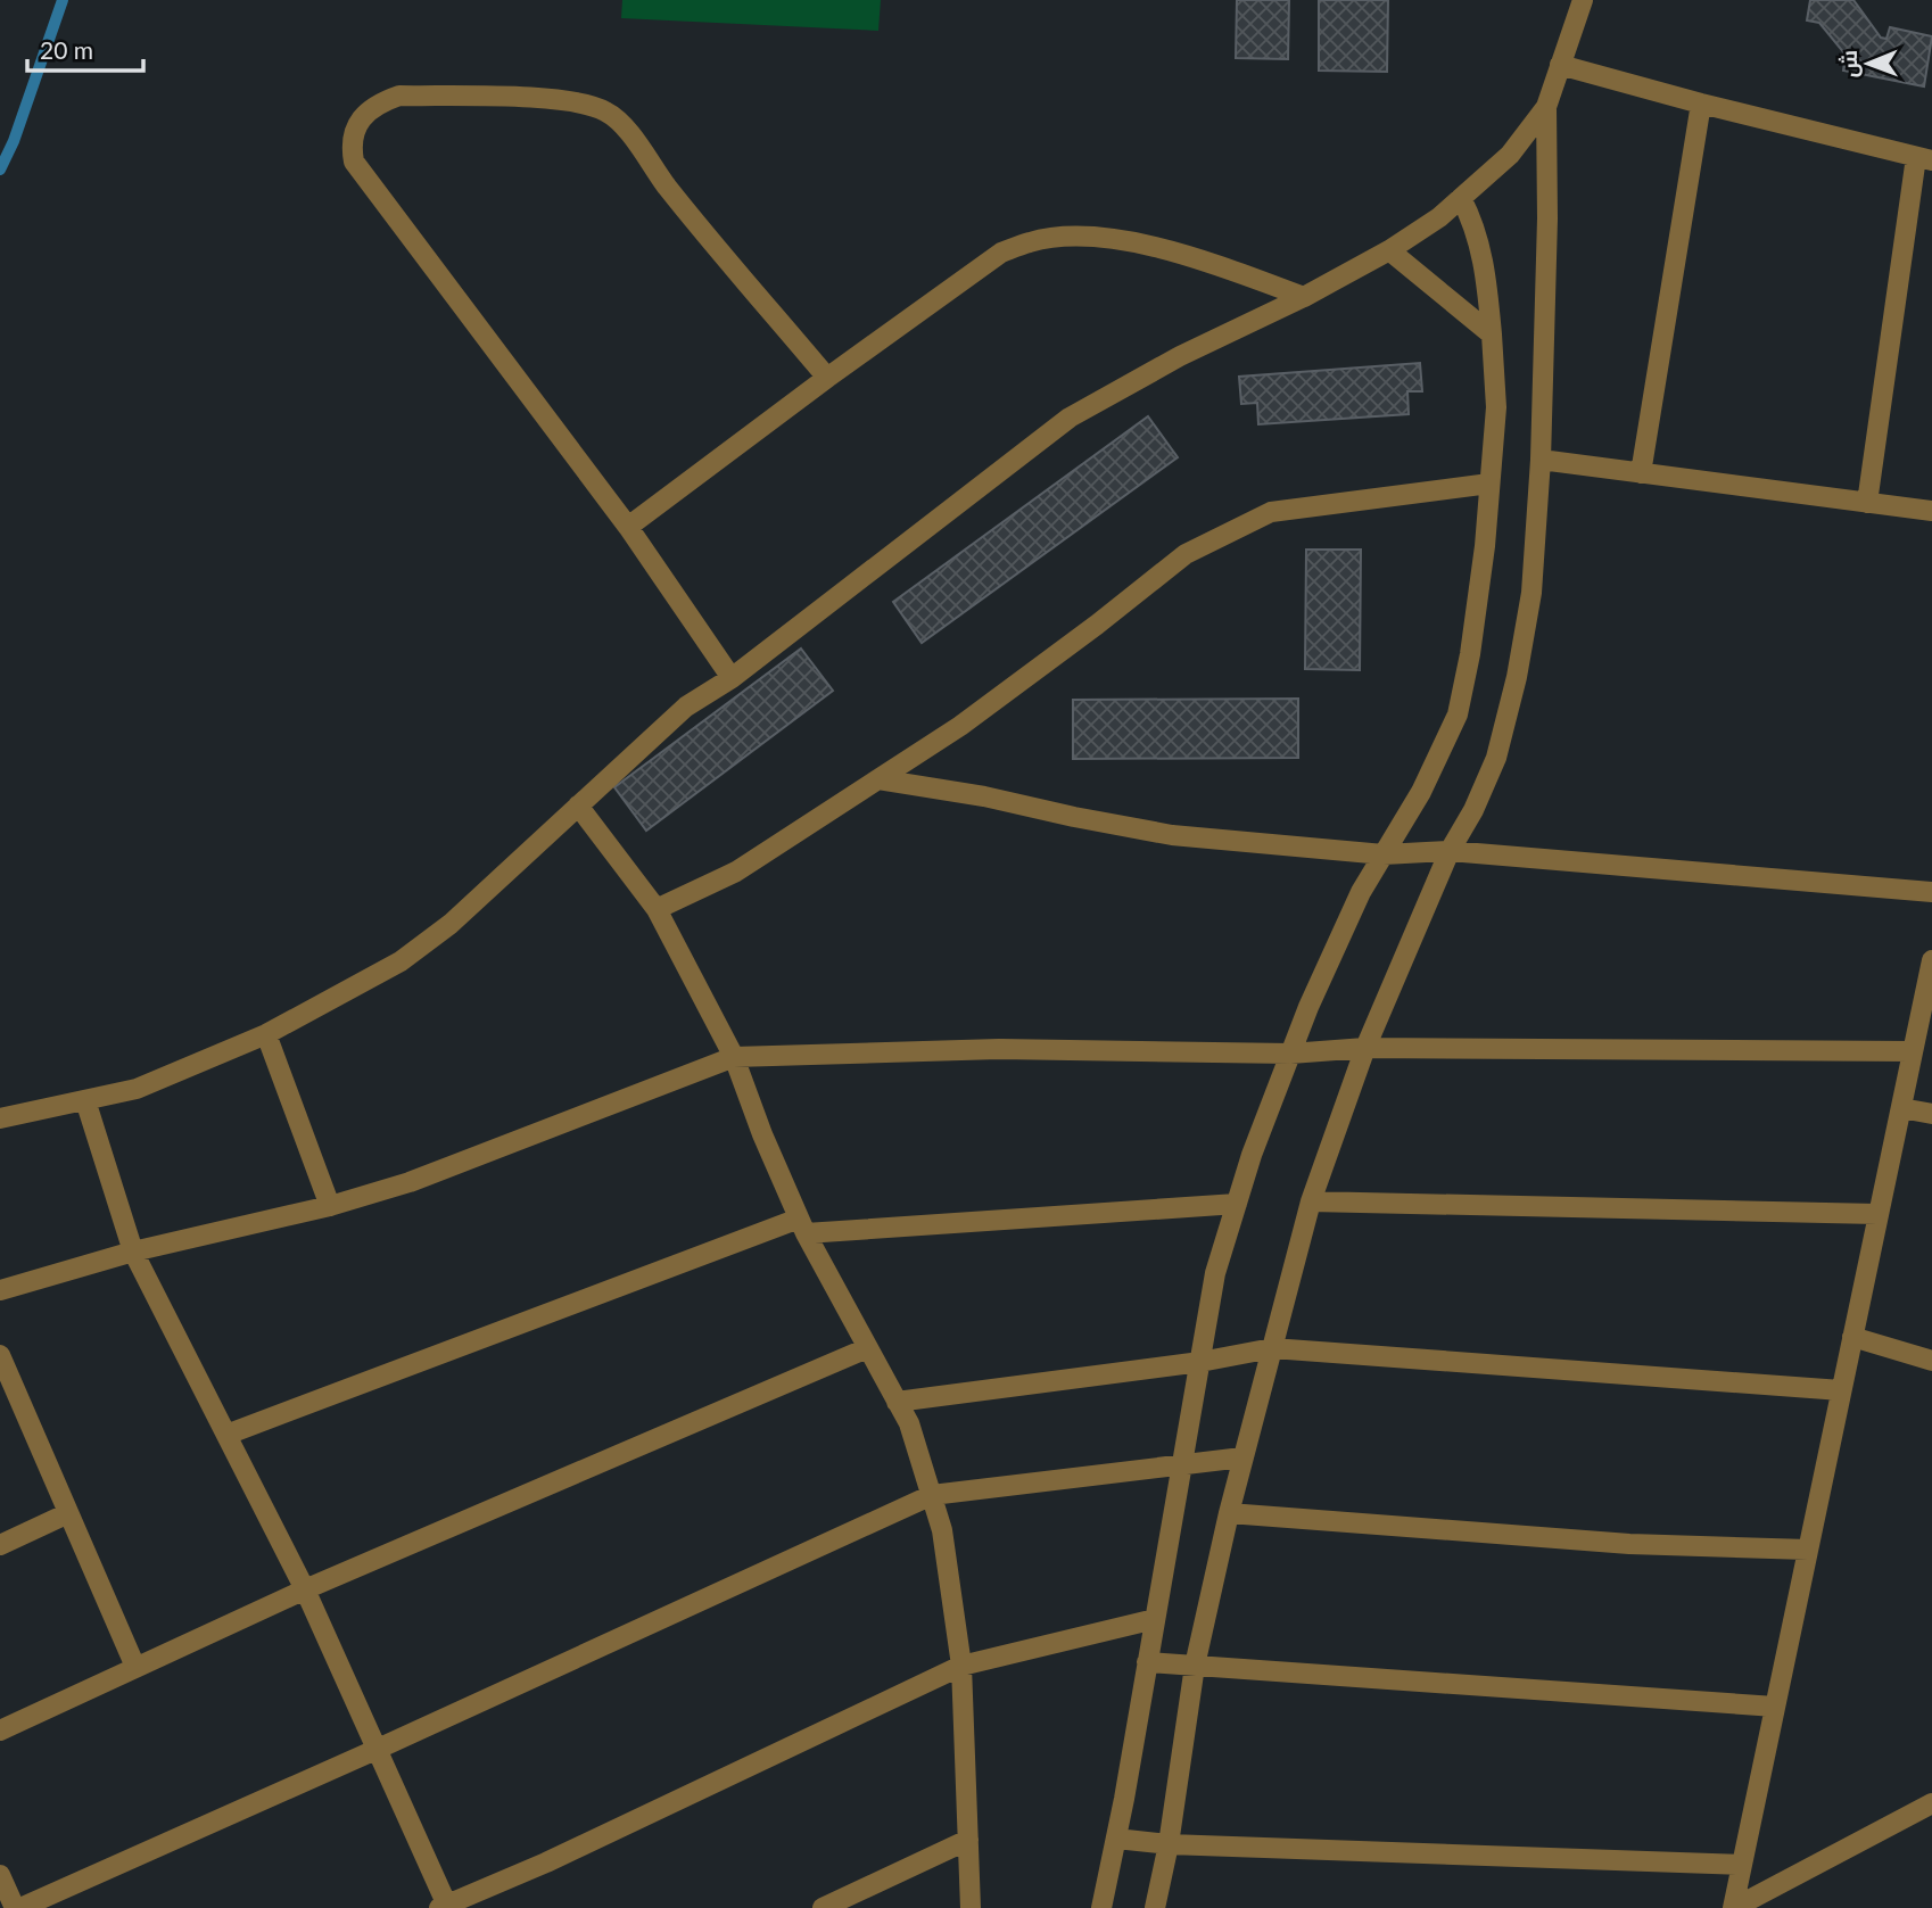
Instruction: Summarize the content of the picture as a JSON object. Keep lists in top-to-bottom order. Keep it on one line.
{"scale_bar":"20 m","north":"left"}
